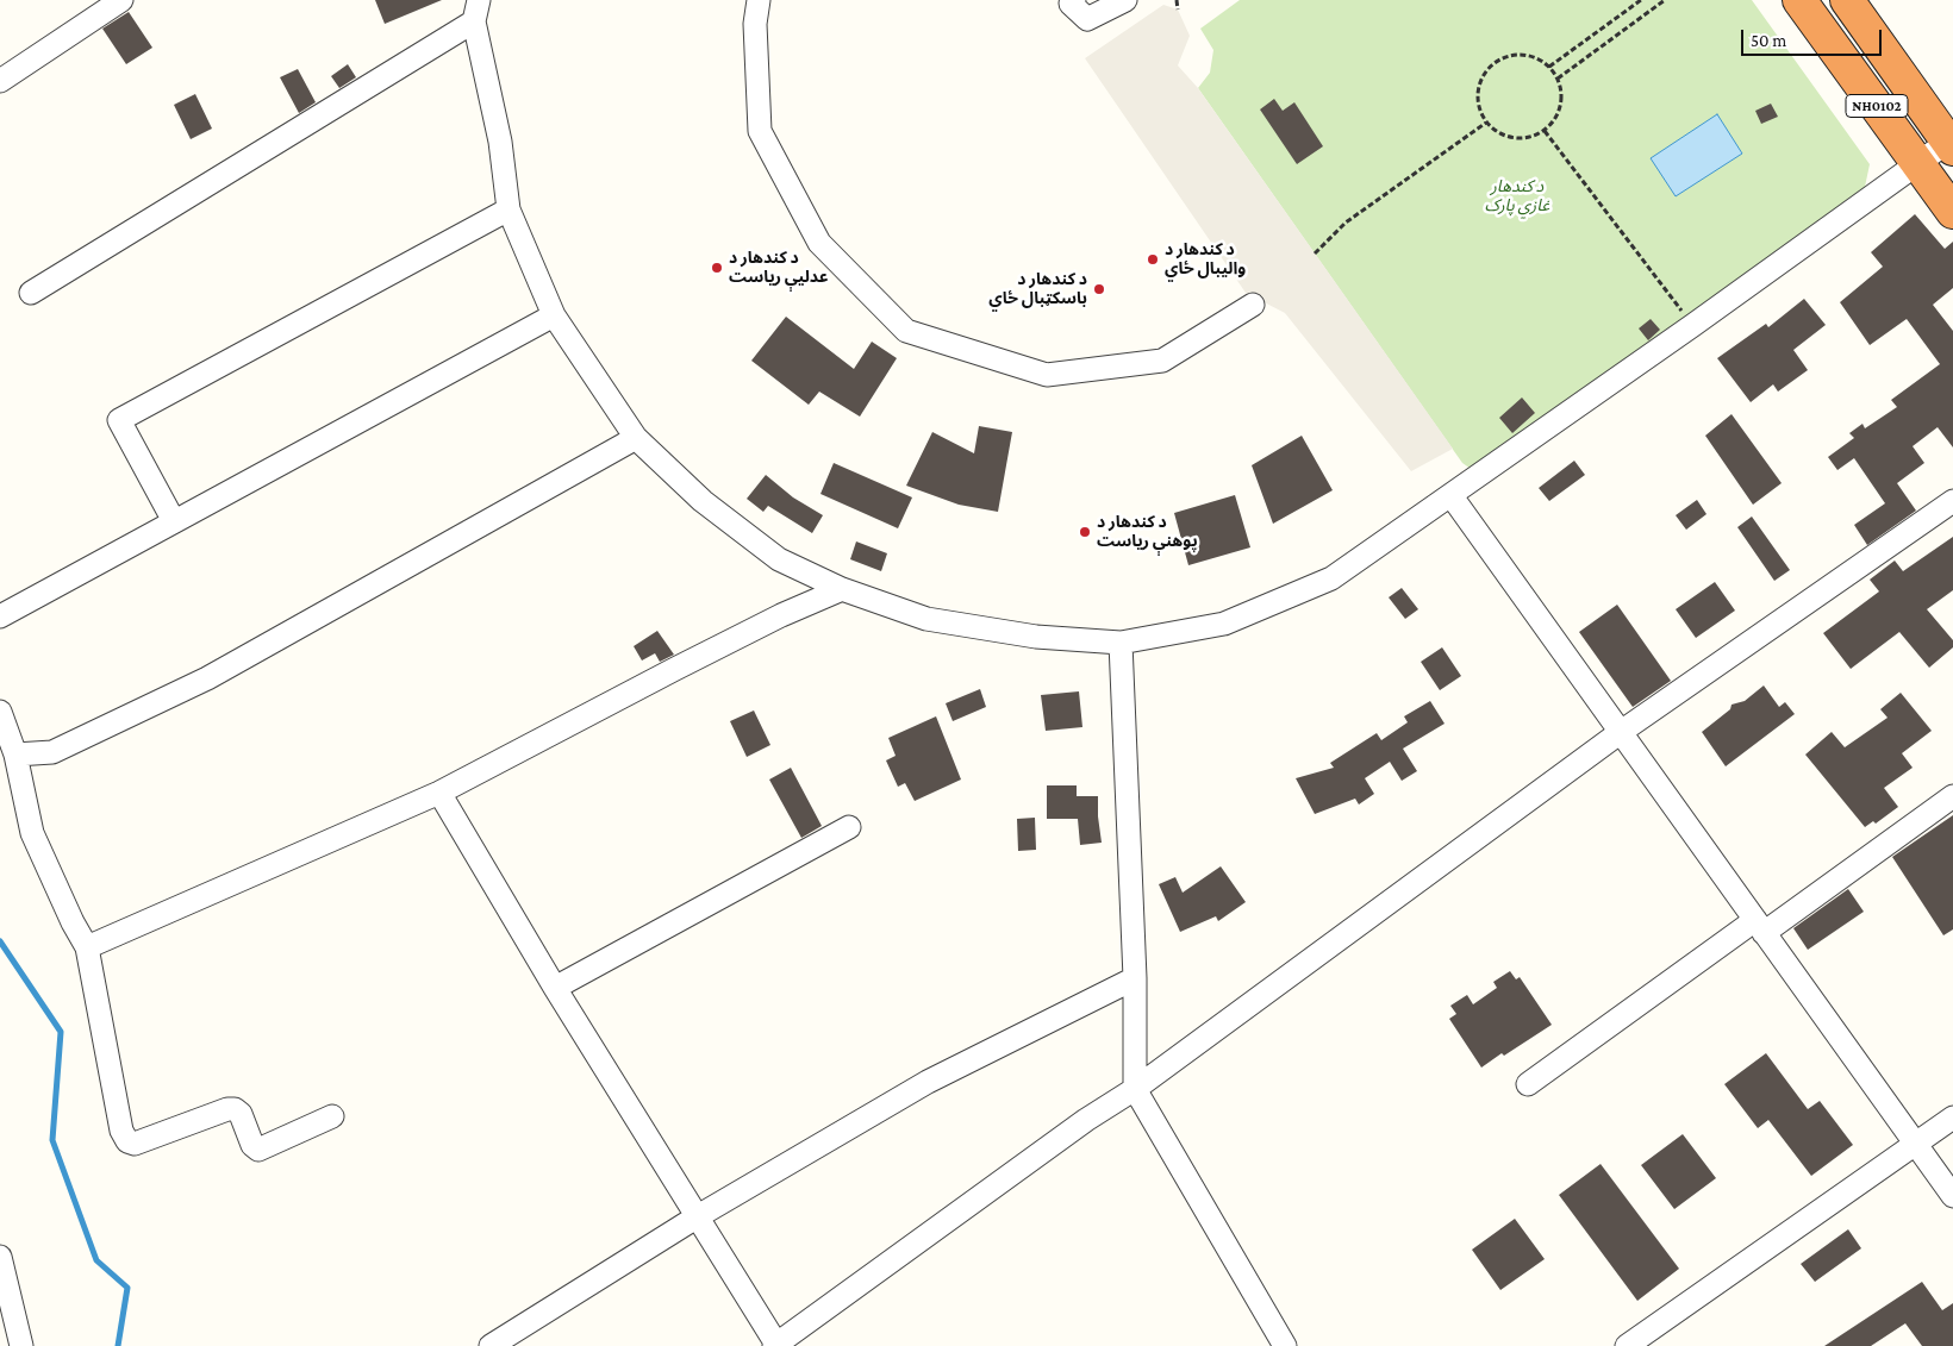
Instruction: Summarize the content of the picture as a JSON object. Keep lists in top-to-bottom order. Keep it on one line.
{"streets":{"highway":["NH0102"]},"parks":["د کندهار غازي پارک"],"places":["د کندهار د واليبال ځاي","د کندهار د عدلیې رياست","د کندهار د باسکټبال ځاي","د کندهار د پوهنې رياست"],"scale_bar":"50 m"}
